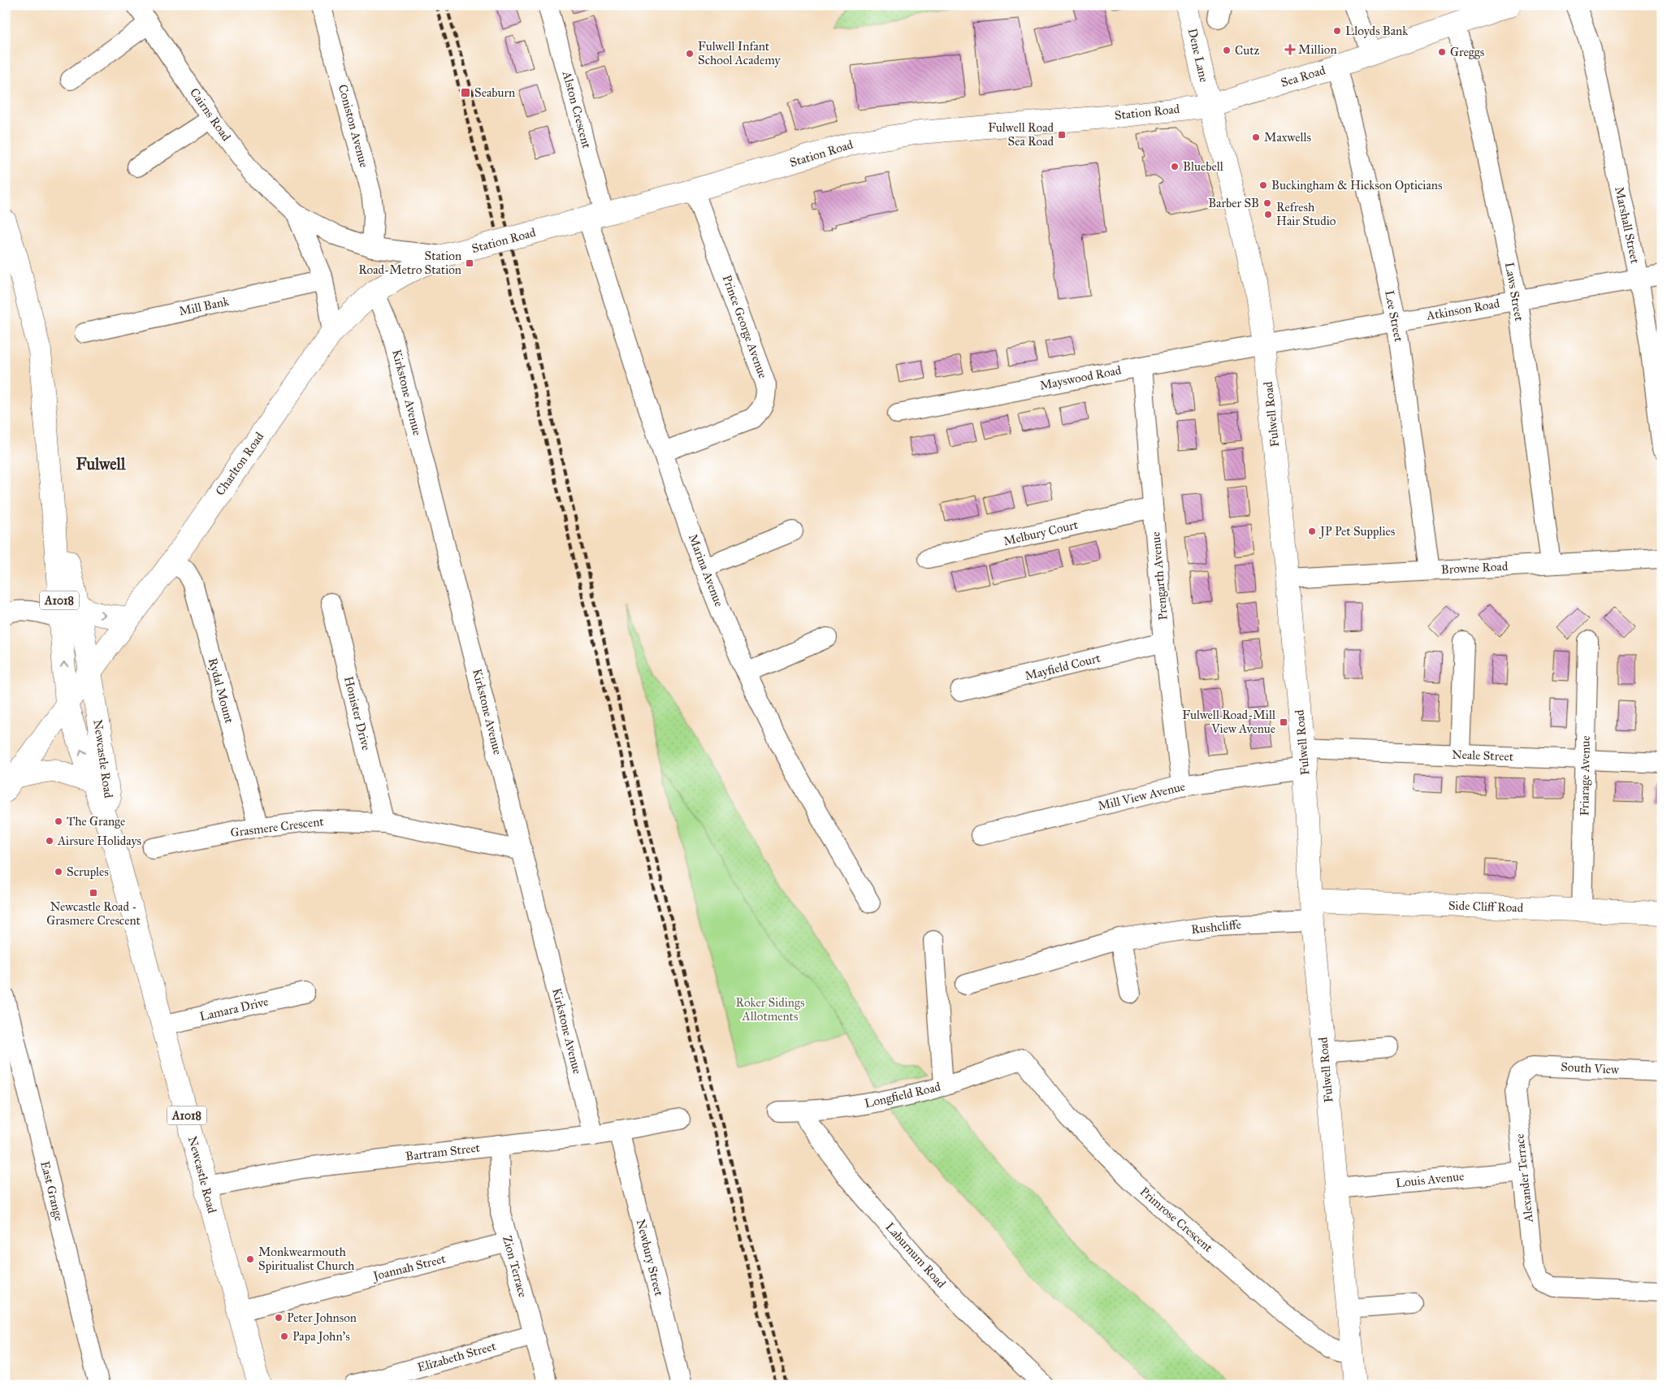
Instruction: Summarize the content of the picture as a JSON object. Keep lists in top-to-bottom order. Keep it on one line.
{"streets":{"main road":["Dene Lane","Sea Road","Station Road","Fulwell Road","Charlton Road","A1018","Newcastle Road","Side Cliff Road"],"street":["Alston Crescent","Cairns Road","Coniston Avenue","Marshall Street","Laws Street","Mill Bank","Atkinson Road","Lee Street","Prince George Avenue","Mayswood Road","Kirkstone Avenue","Melbury Court","Browne Road","Marina Avenue","Prengarth Avenue","Mayfield Court","Rydal Mount","Honister Drive","Neale Street","Friarage Avenue","Mill View Avenue","Grasmere Crescent","Rushcliffe","Lamara Drive","South View","Longfield Road","Bartram Street","Alexander Terrace","Louis Avenue","East Grange","Primrose Crescent","Laburnum Road","Newbury Street","Zion Terrace","Joannah Street","Elizabeth Street"]},"crossings":[["Dene Lane","Sea Road"],["Dene Lane","Station Road"],["Dene Lane","Fulwell Road"],["Sea Road","Station Road"],["Sea Road","Laws Street"],["Sea Road","Lee Street"],["Sea Road","Fulwell Road"],["Alston Crescent","Station Road"],["Alston Crescent","Marina Avenue"],["Station Road","Cairns Road"],["Station Road","Prince George Avenue"],["Station Road","Fulwell Road"],["Station Road","Charlton Road"],["Station Road","Marina Avenue"],["Cairns Road","Coniston Avenue"],["Cairns Road","Mill Bank"],["Cairns Road","Charlton Road"],["Marshall Street","Atkinson Road"],["Laws Street","Atkinson Road"],["Laws Street","Browne Road"],["Atkinson Road","Lee Street"],["Atkinson Road","Mayswood Road"],["Atkinson Road","Fulwell Road"],["Lee Street","Browne Road"],["Prince George Avenue","Marina Avenue"],["Mayswood Road","Fulwell Road"],["Mayswood Road","Prengarth Avenue"],["Kirkstone Avenue","Charlton Road"],["Kirkstone Avenue","Grasmere Crescent"],["Kirkstone Avenue","Bartram Street"],["Fulwell Road","Browne Road"],["Fulwell Road","Neale Street"],["Fulwell Road","Mill View Avenue"],["Fulwell Road","Side Cliff Road"],["Fulwell Road","Rushcliffe"],["Fulwell Road","Louis Avenue"],["Fulwell Road","Primrose Crescent"],["Charlton Road","A1018"],["Charlton Road","Rydal Mount"],["Charlton Road","Newcastle Road"],["Melbury Court","Prengarth Avenue"],["Prengarth Avenue","Mayfield Court"],["Prengarth Avenue","Mill View Avenue"],["A1018","Newcastle Road"],["Rydal Mount","Grasmere Crescent"],["Honister Drive","Grasmere Crescent"],["Neale Street","Friarage Avenue"],["Neale Street","Mill View Avenue"],["Newcastle Road","Lamara Drive"],["Newcastle Road","Bartram Street"],["Newcastle Road","Joannah Street"],["Friarage Avenue","Side Cliff Road"],["Side Cliff Road","Rushcliffe"],["South View","Alexander Terrace"],["Longfield Road","Primrose Crescent"],["Longfield Road","Laburnum Road"],["Bartram Street","Newbury Street"],["Bartram Street","Zion Terrace"],["Alexander Terrace","Louis Avenue"],["Zion Terrace","Joannah Street"],["Zion Terrace","Elizabeth Street"]],"districts":["Fulwell"],"parks":["Roker Sidings Allotments"],"places":{"other":["Lloyds Bank","Cutz","Greggs","Fulwell Infant School Academy","Maxwells","Bluebell","Buckingham & Hickson Opticians","Barber SB","Refresh Hair Studio","JP Pet Supplies","The Grange","Airsure Holidays","Scruples","Monkwearmouth Spiritualist Church","Peter Johnson","Papa John's"],"health":["Million"],"transit":["Seaburn","Fulwell Road Sea Road","Station Road-Metro Station","Fulwell Road-Mill View Avenue","Newcastle Road - Grasmere Crescent"]}}
